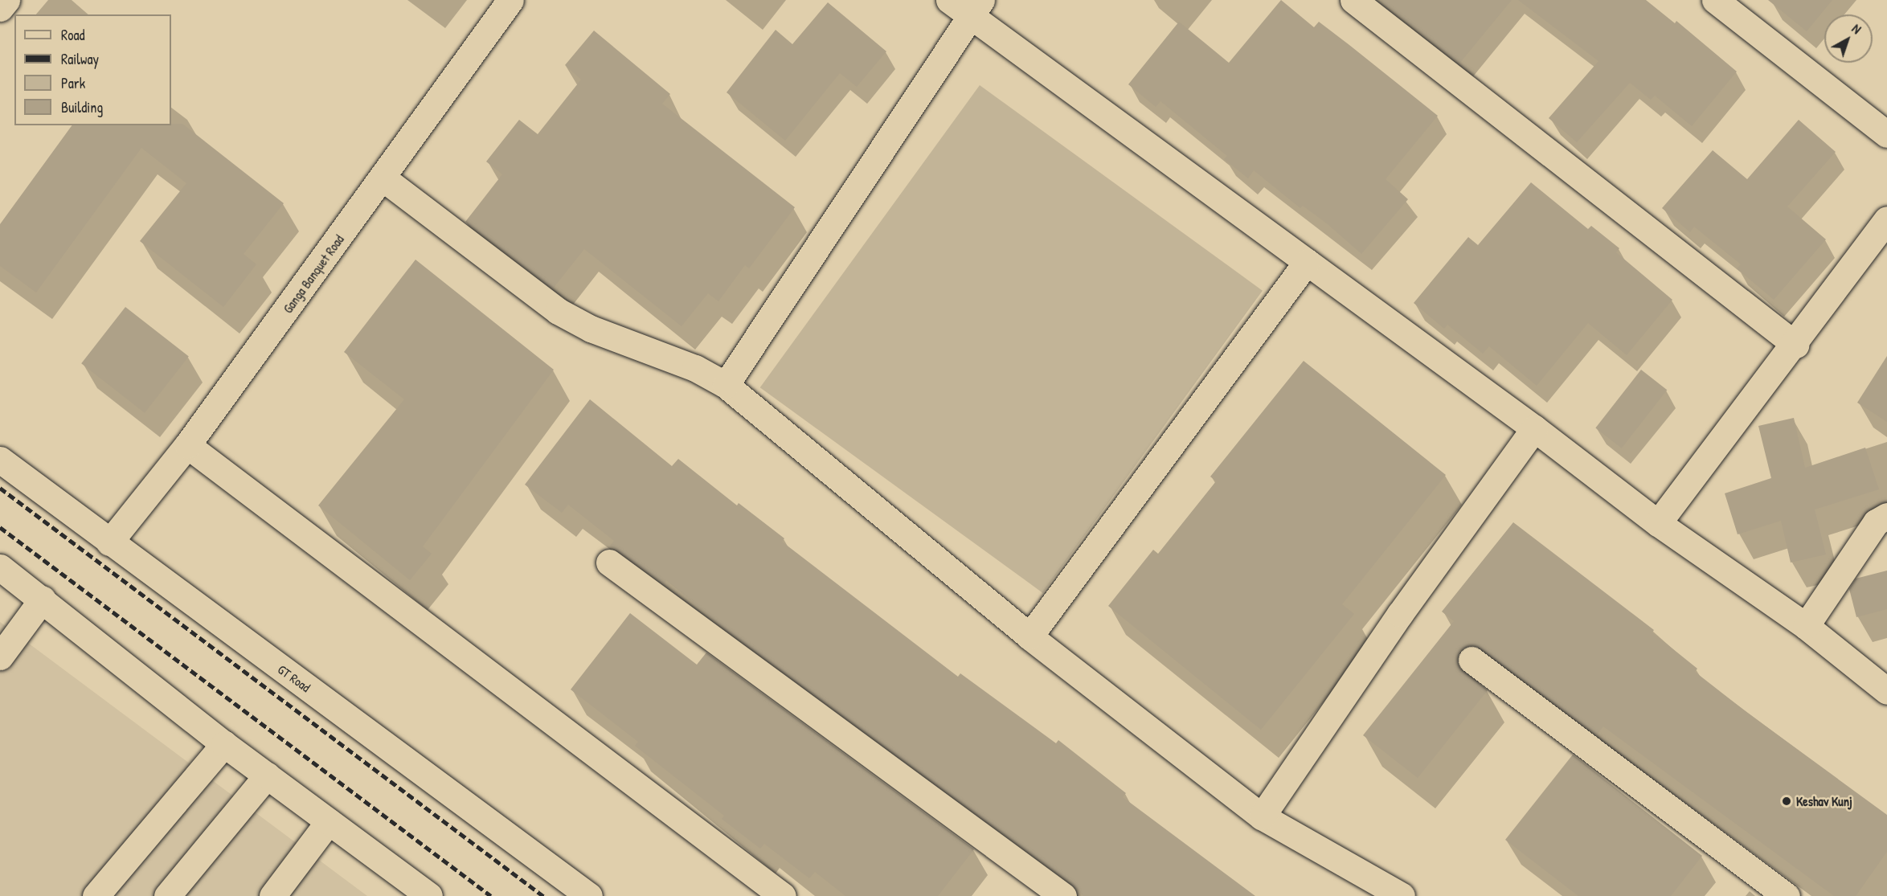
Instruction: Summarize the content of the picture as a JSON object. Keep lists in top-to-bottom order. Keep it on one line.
{"streets":{"main road":["Ganga Banquet Road","GT Road"]},"crossings":[["Ganga Banquet Road","GT Road"]],"places":["Keshav Kunj"],"legend":["Road","Railway","Park","Building"],"north":"top right"}
